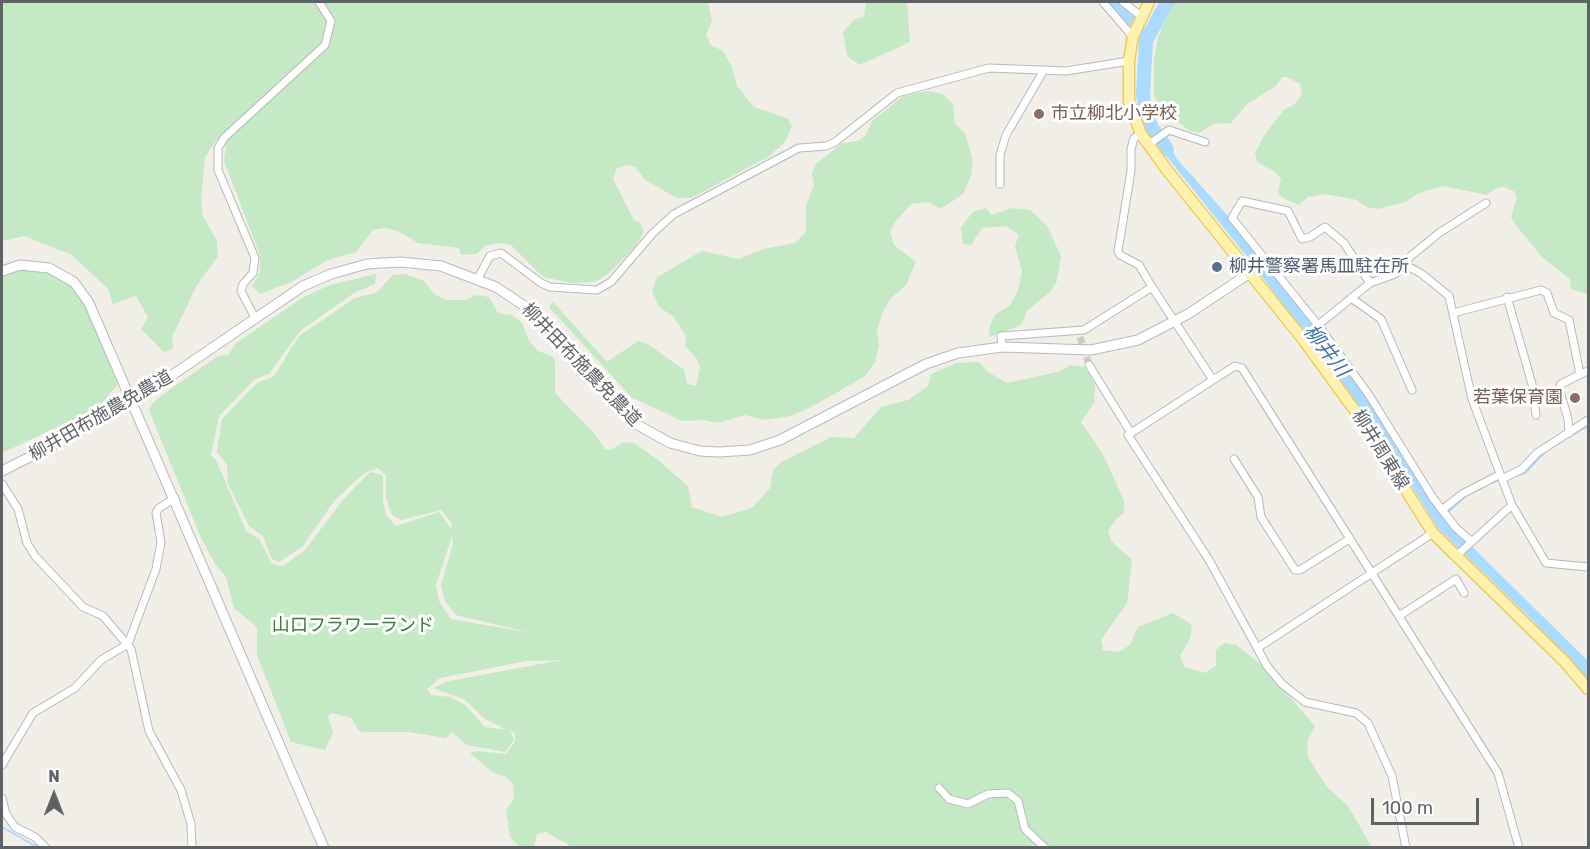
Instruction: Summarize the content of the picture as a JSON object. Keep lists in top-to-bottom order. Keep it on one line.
{"streets":{"main road":["柳井周東線"],"street":["柳井田布施農免農道"]},"crossings":[["柳井田布施農免農道","柳井周東線"]],"water":["柳井川"],"parks":["山口フラワーランド"],"places":["市立柳北小学校","柳井警察署馬皿駐在所","若葉保育園"],"scale_bar":"100 m","north":"top"}
